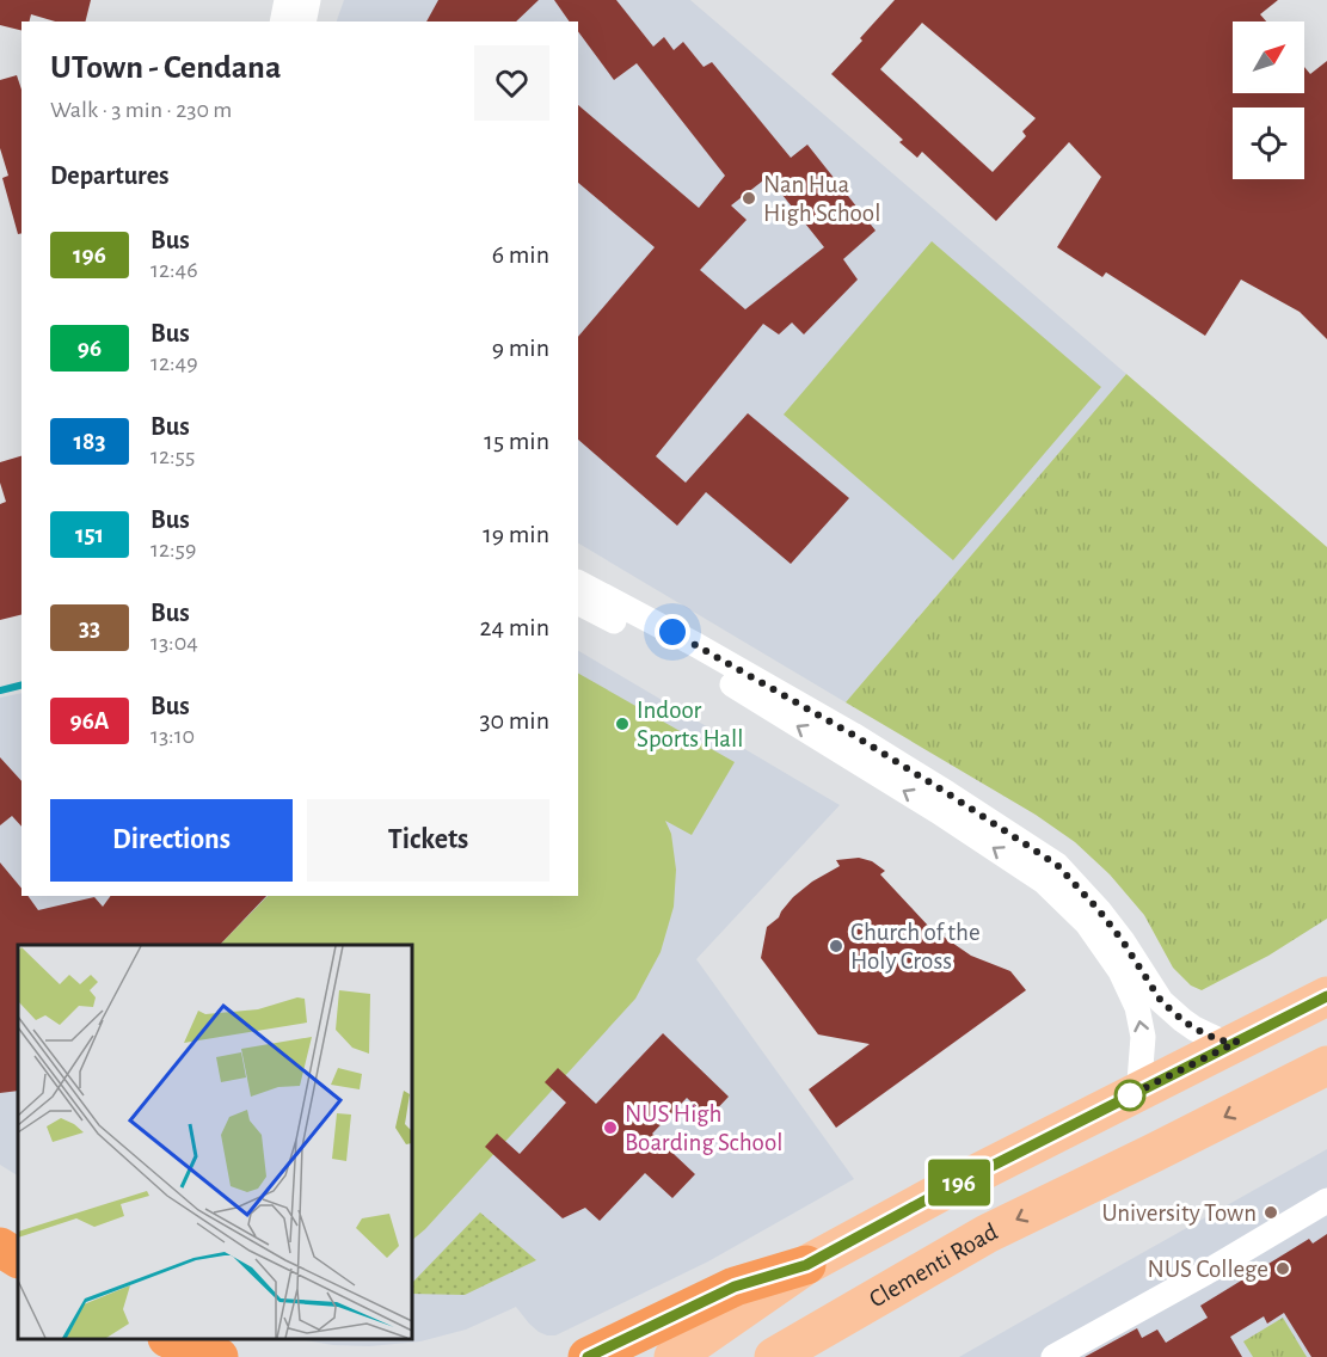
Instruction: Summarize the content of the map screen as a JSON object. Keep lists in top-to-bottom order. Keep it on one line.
{"streets":{"main road":["Clementi Road"]},"places":["Nan Hua High School","Indoor Sports Hall","Church of the Holy Cross","NUS High Boarding School","University Town","NUS College"],"lines":["bus line 196"],"north":"top right","page":{"on_map":"196","heading":[["UTown - Cendana","Walk · 3 min · 230 m"],"Departures"],"list":[{"mark":"196","name":"Bus","note":"12:46","value":"6 min"},{"mark":"96","name":"Bus","note":"12:49","value":"9 min"},{"mark":"183","name":"Bus","note":"12:55","value":"15 min"},{"mark":"151","name":"Bus","note":"12:59","value":"19 min"},{"mark":"33","name":"Bus","note":"13:04","value":"24 min"},{"mark":"96A","name":"Bus","note":"13:10","value":"30 min"}],"buttons":["Directions","Tickets"]}}
